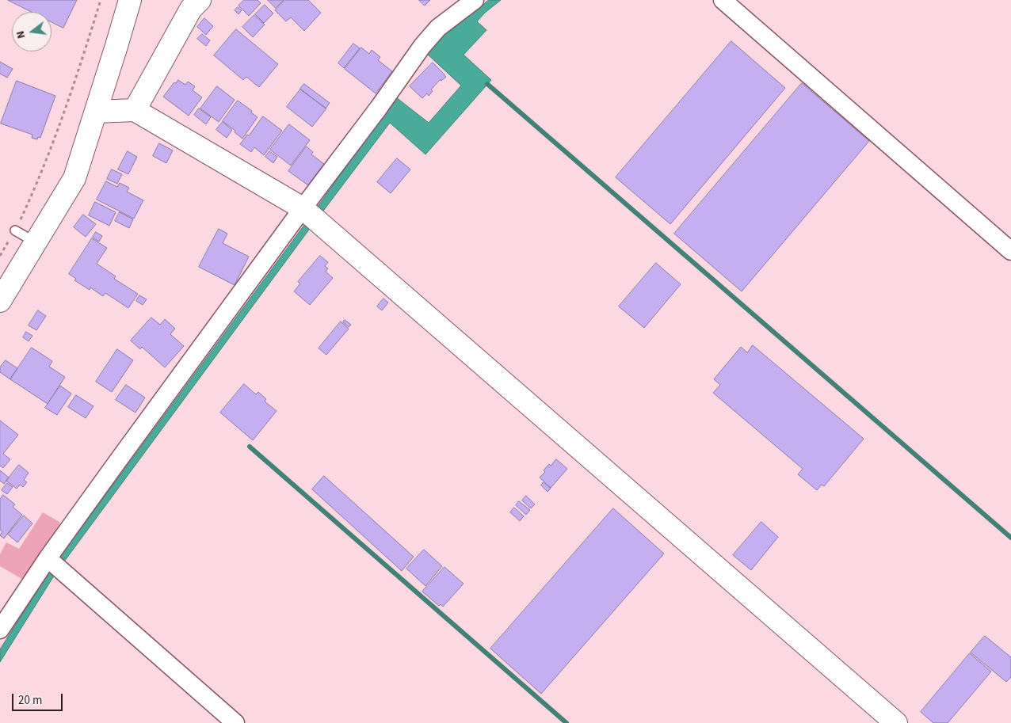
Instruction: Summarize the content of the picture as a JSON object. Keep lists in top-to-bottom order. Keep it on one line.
{"scale_bar":"20 m","north":"left"}
